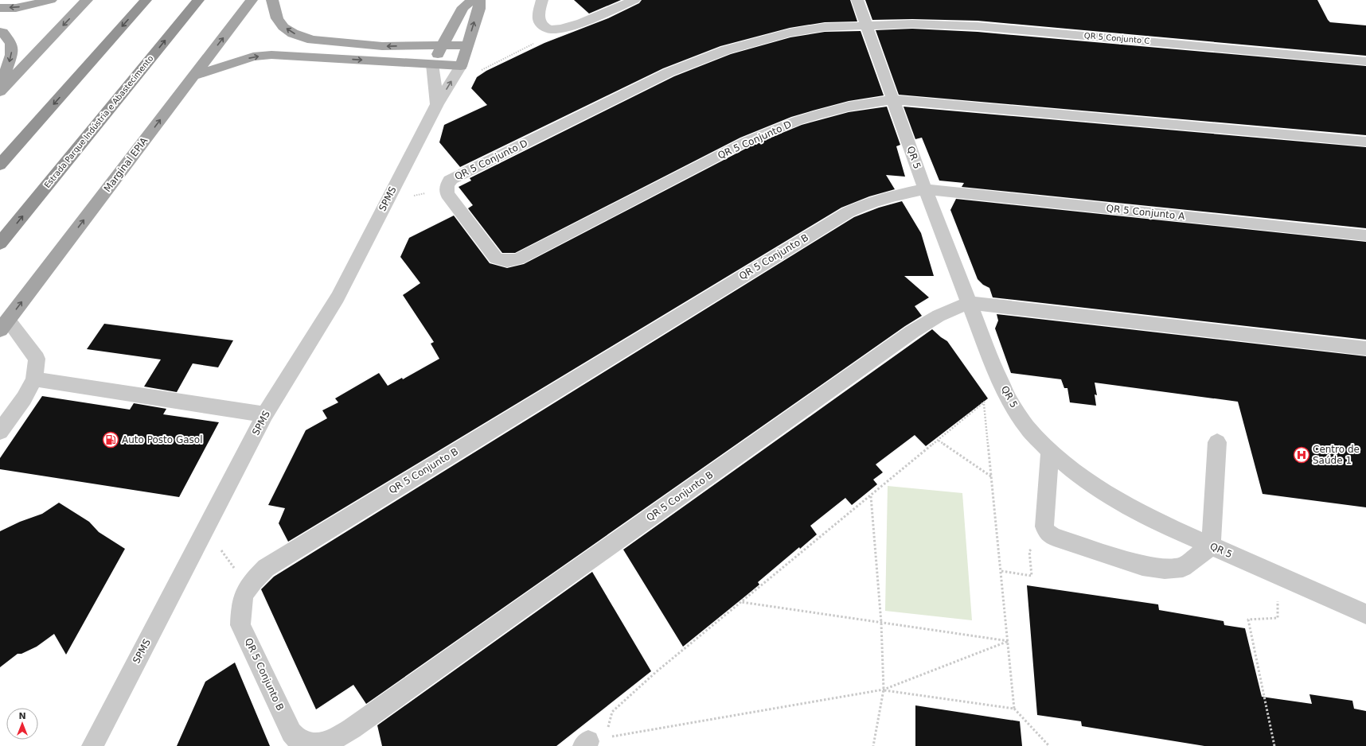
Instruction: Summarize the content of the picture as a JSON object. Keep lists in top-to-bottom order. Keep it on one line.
{"streets":{"highway":["Estrada Parque Indústria e Abastecimento"],"main road":["Marginal EPIA"],"street":["QR 5 Conjunto C","QR 5 Conjunto D","QR 5","SPMS","QR 5 Conjunto A","QR 5 Conjunto B"]},"crossings":[["QR 5 Conjunto C","QR 5 Conjunto D"],["QR 5 Conjunto C","QR 5"],["QR 5 Conjunto D","QR 5"],["QR 5","QR 5 Conjunto A"],["QR 5","QR 5 Conjunto B"],["QR 5 Conjunto A","QR 5 Conjunto B"]],"places":{"fuel station":["Auto Posto Gasol"],"hospital":["Centro de Saúde 1"]},"north":"top"}
